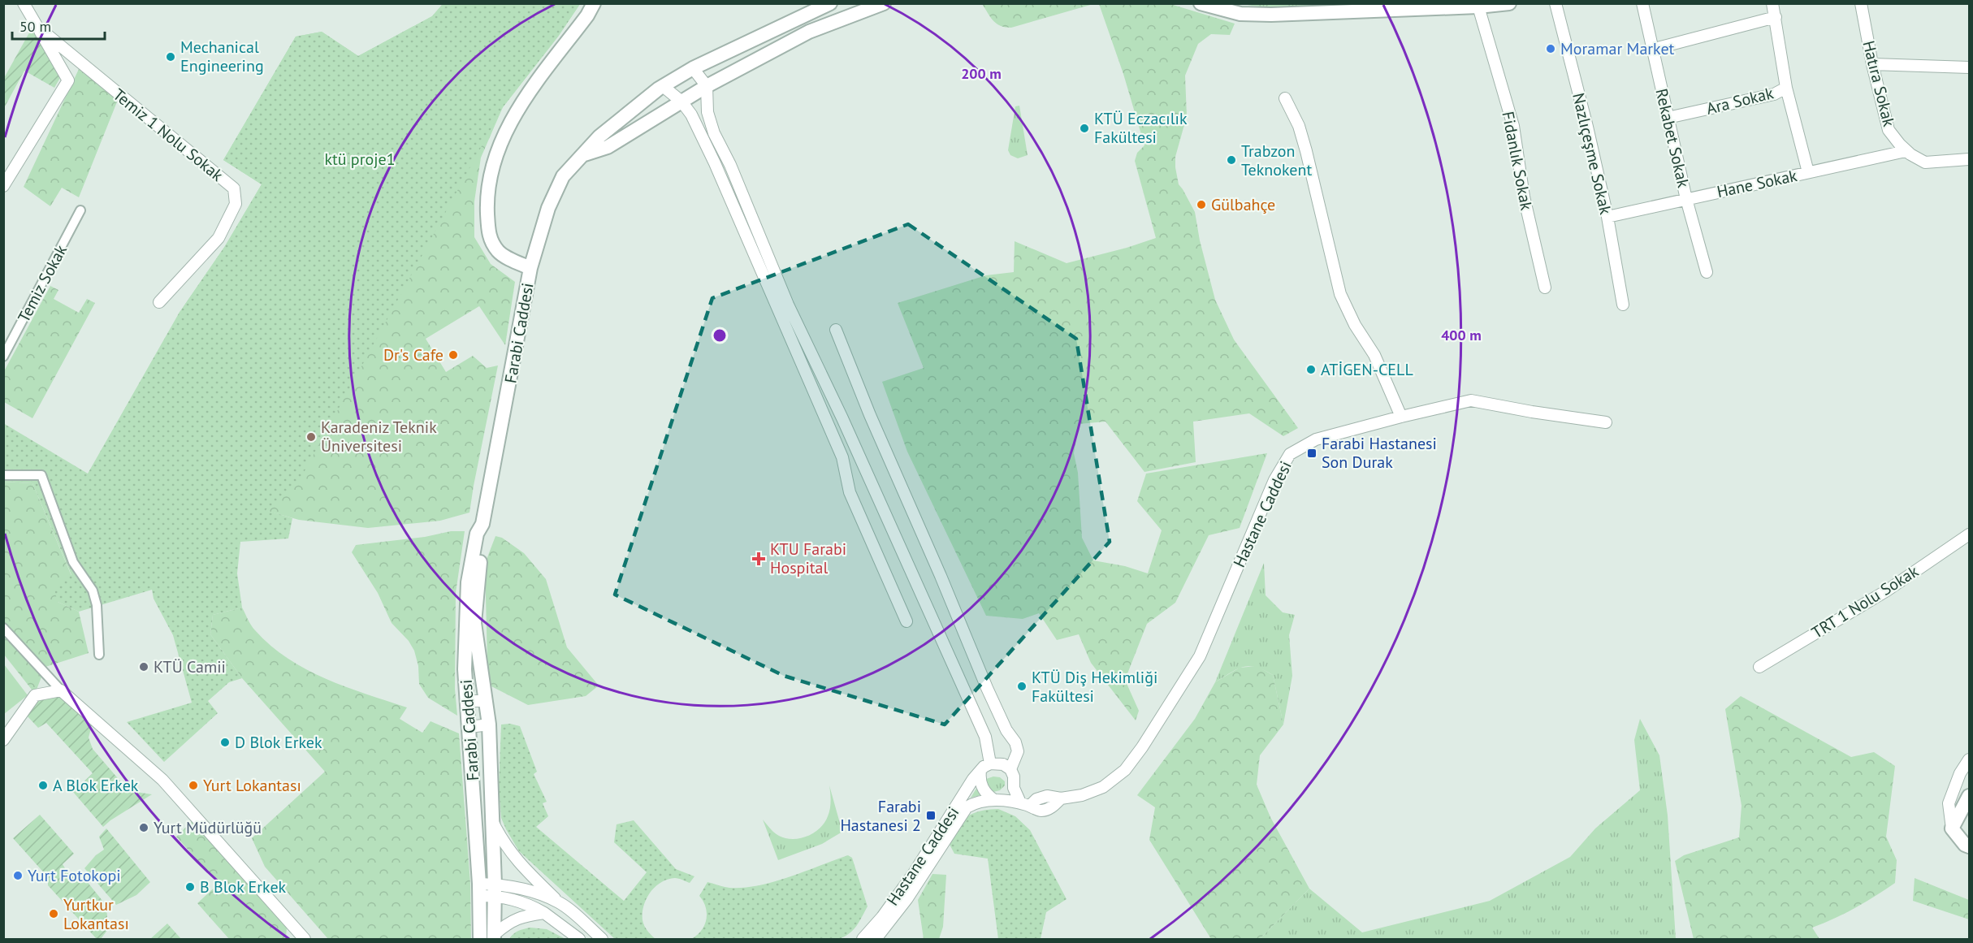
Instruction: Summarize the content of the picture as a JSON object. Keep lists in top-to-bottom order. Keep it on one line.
{"streets":{"street":["Hatıra Sokak","Ara Sokak","Temiz 1 Nolu Sokak","Rekabet Sokak","Nazlıçeşme Sokak","Fidanlık Sokak","Hane Sokak","Temiz Sokak","Farabi Caddesi","Hastane Caddesi","TRT 1 Nolu Sokak"]},"crossings":[["Hatıra Sokak","Hane Sokak"],["Ara Sokak","Rekabet Sokak"],["Rekabet Sokak","Hane Sokak"],["Nazlıçeşme Sokak","Hane Sokak"]],"parks":["ktü proje1"],"places":{"other":["Moramar Market","Mechanical Engineering","KTÜ Eczacılık Fakültesi","Trabzon Teknokent","Gülbahçe","Dr's Cafe","ATİGEN-CELL","Karadeniz Teknik Üniversitesi","KTÜ Camii","KTÜ Diş Hekimliği Fakültesi","D Blok Erkek","A Blok Erkek","Yurt Lokantası","Yurt Müdürlüğü","Yurt Fotokopi","B Blok Erkek","Yurtkur Lokantası"],"transit":["Farabi Hastanesi Son Durak","Farabi Hastanesi 2"],"health":["KTU Farabi Hospital"]},"scale_bar":"50 m","rings":["200 m","400 m"]}
